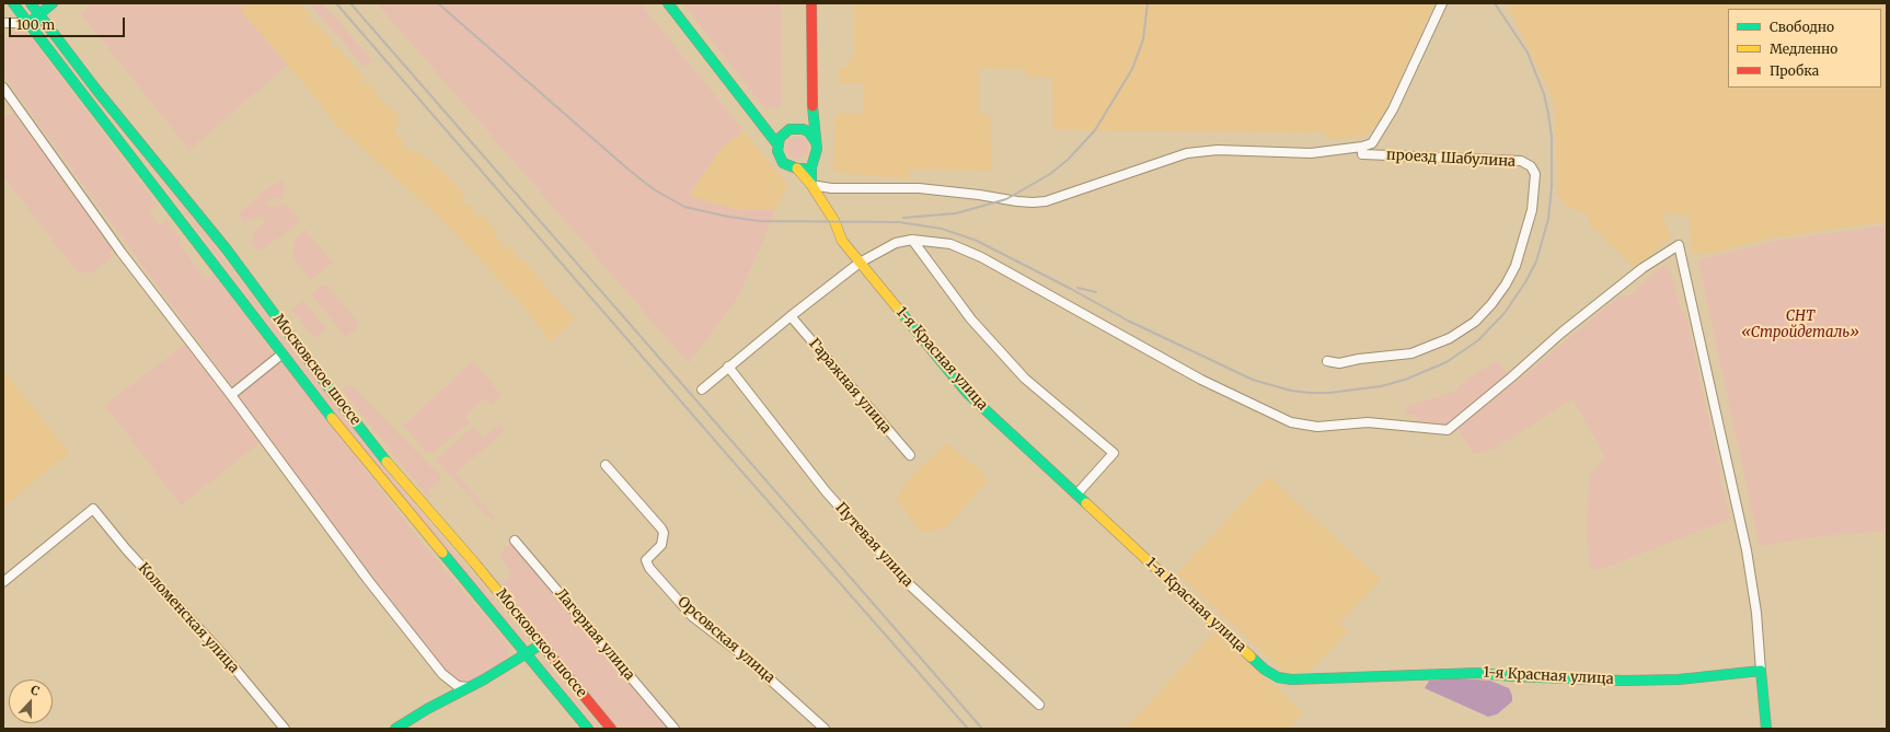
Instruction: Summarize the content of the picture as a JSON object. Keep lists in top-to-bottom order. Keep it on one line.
{"streets":{"street":["проезд Шабулина","1-я Красная улица","Московское шоссе","Гаражная улица","Путевая улица","Коломенская улица","Лагерная улица","Орсовская улица"]},"parks":["СНТ «Стройдеталь»"],"legend":["Свободно","Медленно","Пробка"],"scale_bar":"100 m","north":"top"}
